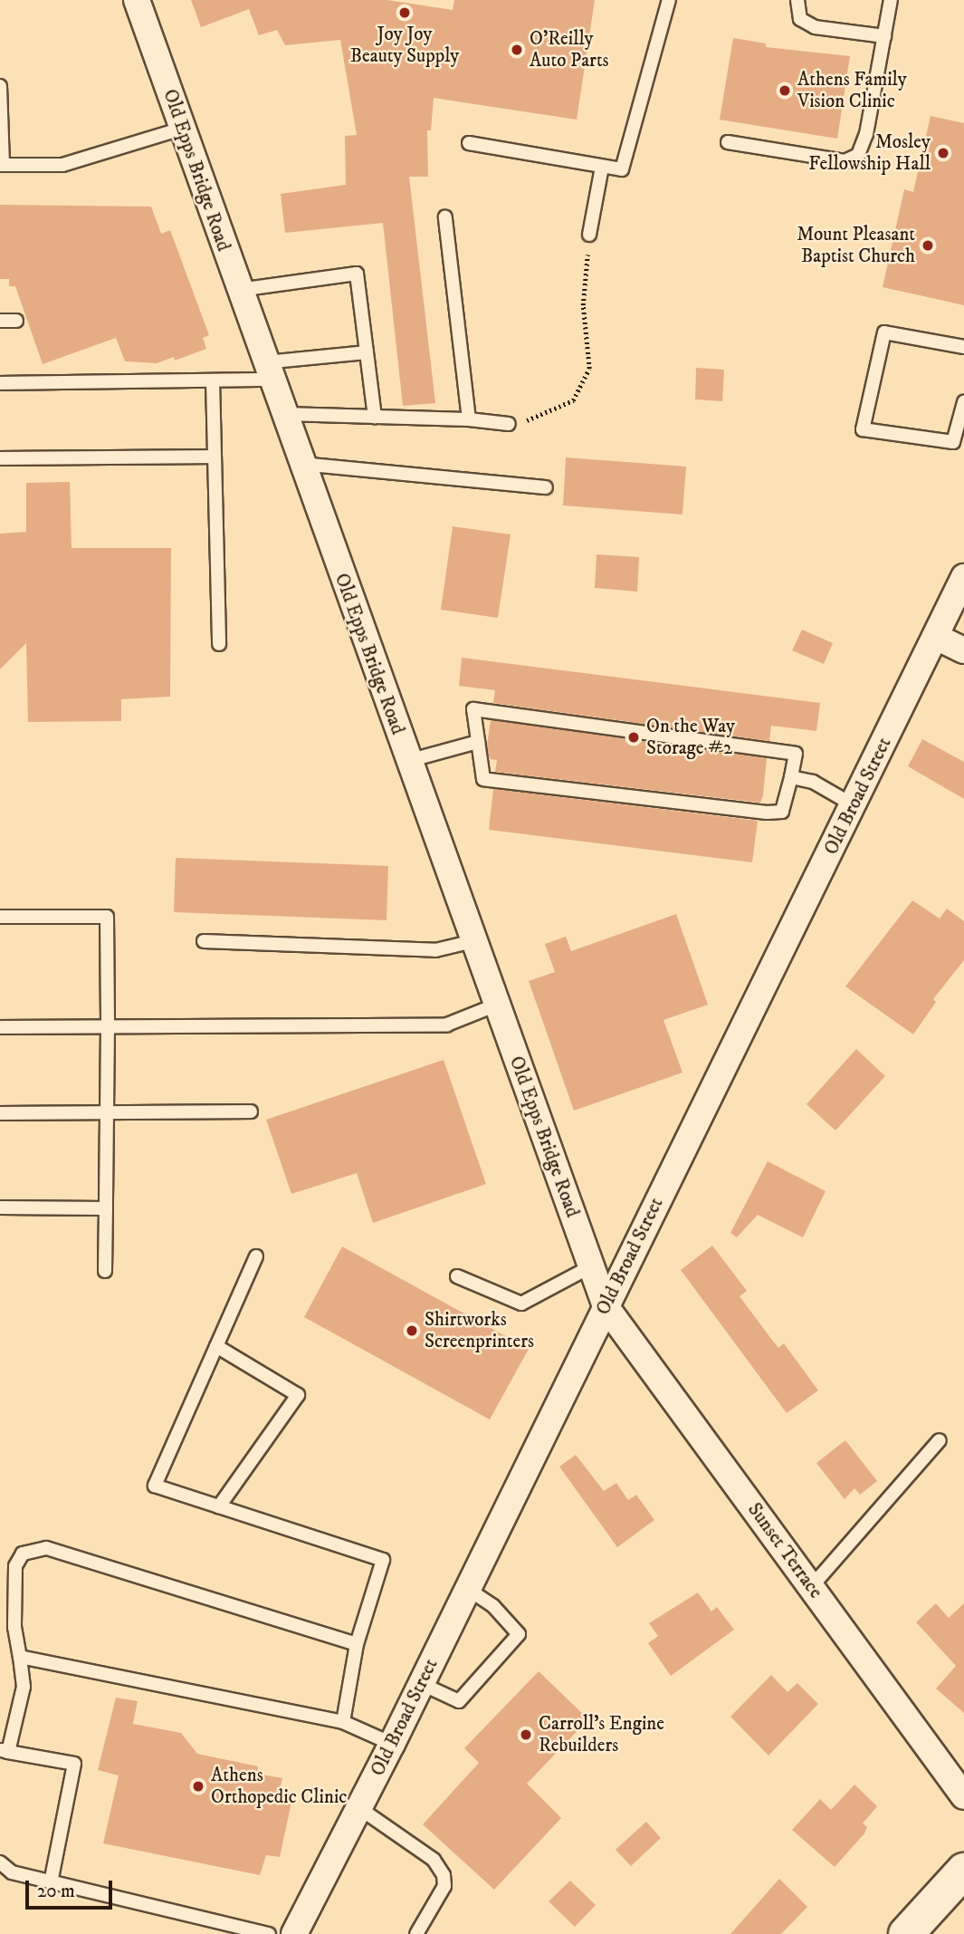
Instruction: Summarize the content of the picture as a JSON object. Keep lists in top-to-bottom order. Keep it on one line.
{"streets":{"street":["Old Epps Bridge Road","Old Broad Street","Sunset Terrace"]},"crossings":[["Old Epps Bridge Road","Old Broad Street"],["Old Epps Bridge Road","Sunset Terrace"],["Old Broad Street","Sunset Terrace"]],"places":["Joy Joy Beauty Supply","O'Reilly Auto Parts","Athens Family Vision Clinic","Mosley Fellowship Hall","Mount Pleasant Baptist Church","On the Way Storage #2","Shirtworks Screenprinters","Carroll's Engine Rebuilders","Athens Orthopedic Clinic"],"scale_bar":"20 m"}
